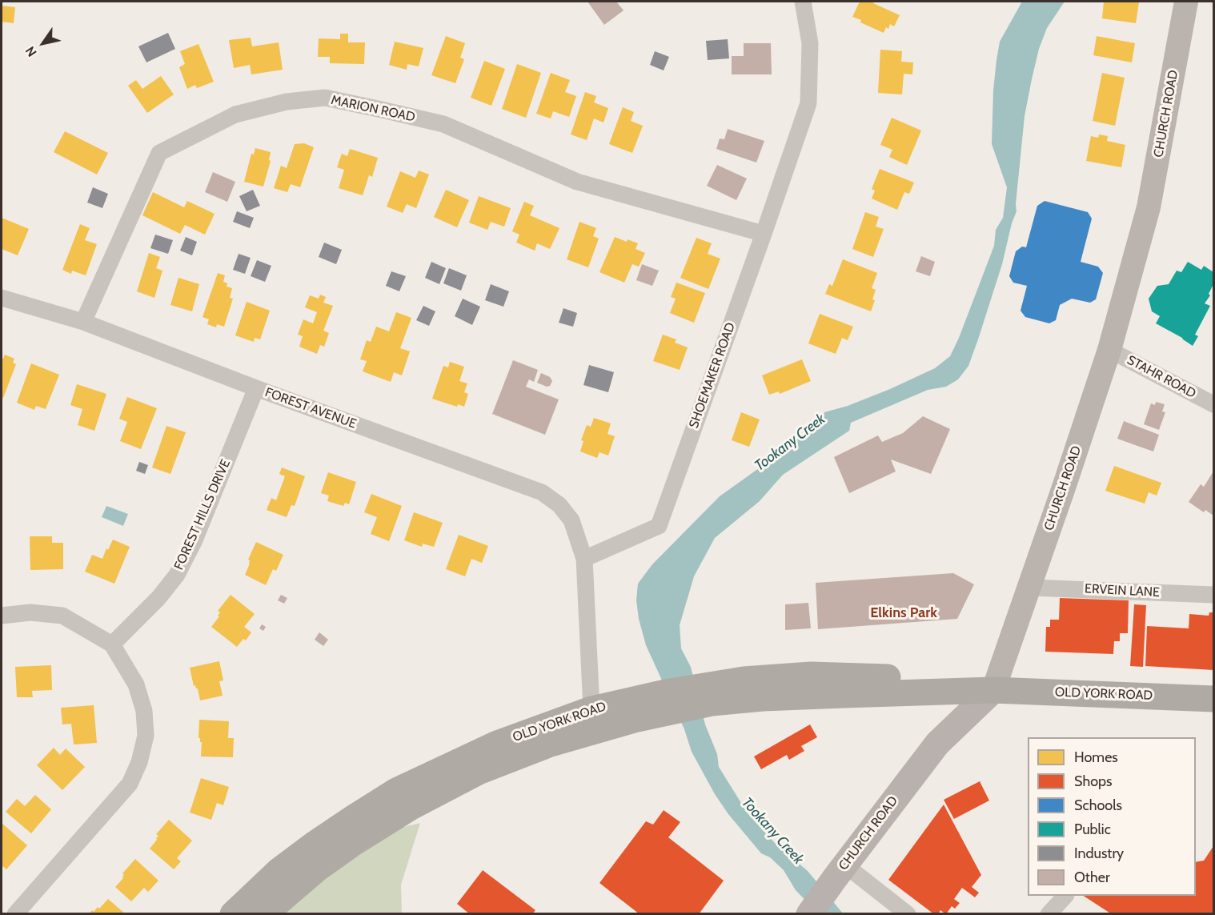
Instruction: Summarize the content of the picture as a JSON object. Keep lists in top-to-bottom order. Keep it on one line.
{"streets":{"highway":["OLD YORK ROAD"],"main road":["CHURCH ROAD"],"street":["MARION ROAD","SHOEMAKER ROAD","STAHR ROAD","FOREST AVENUE","FOREST HILLS DRIVE","ERVEIN LANE"]},"crossings":[["MARION ROAD","SHOEMAKER ROAD"],["MARION ROAD","FOREST AVENUE"],["CHURCH ROAD","STAHR ROAD"],["CHURCH ROAD","ERVEIN LANE"],["CHURCH ROAD","OLD YORK ROAD"],["SHOEMAKER ROAD","FOREST AVENUE"],["FOREST AVENUE","FOREST HILLS DRIVE"]],"districts":["Elkins Park"],"water":["Tookany Creek"],"legend":["Homes","Shops","Schools","Public","Industry","Other"],"north":"bottom left"}
